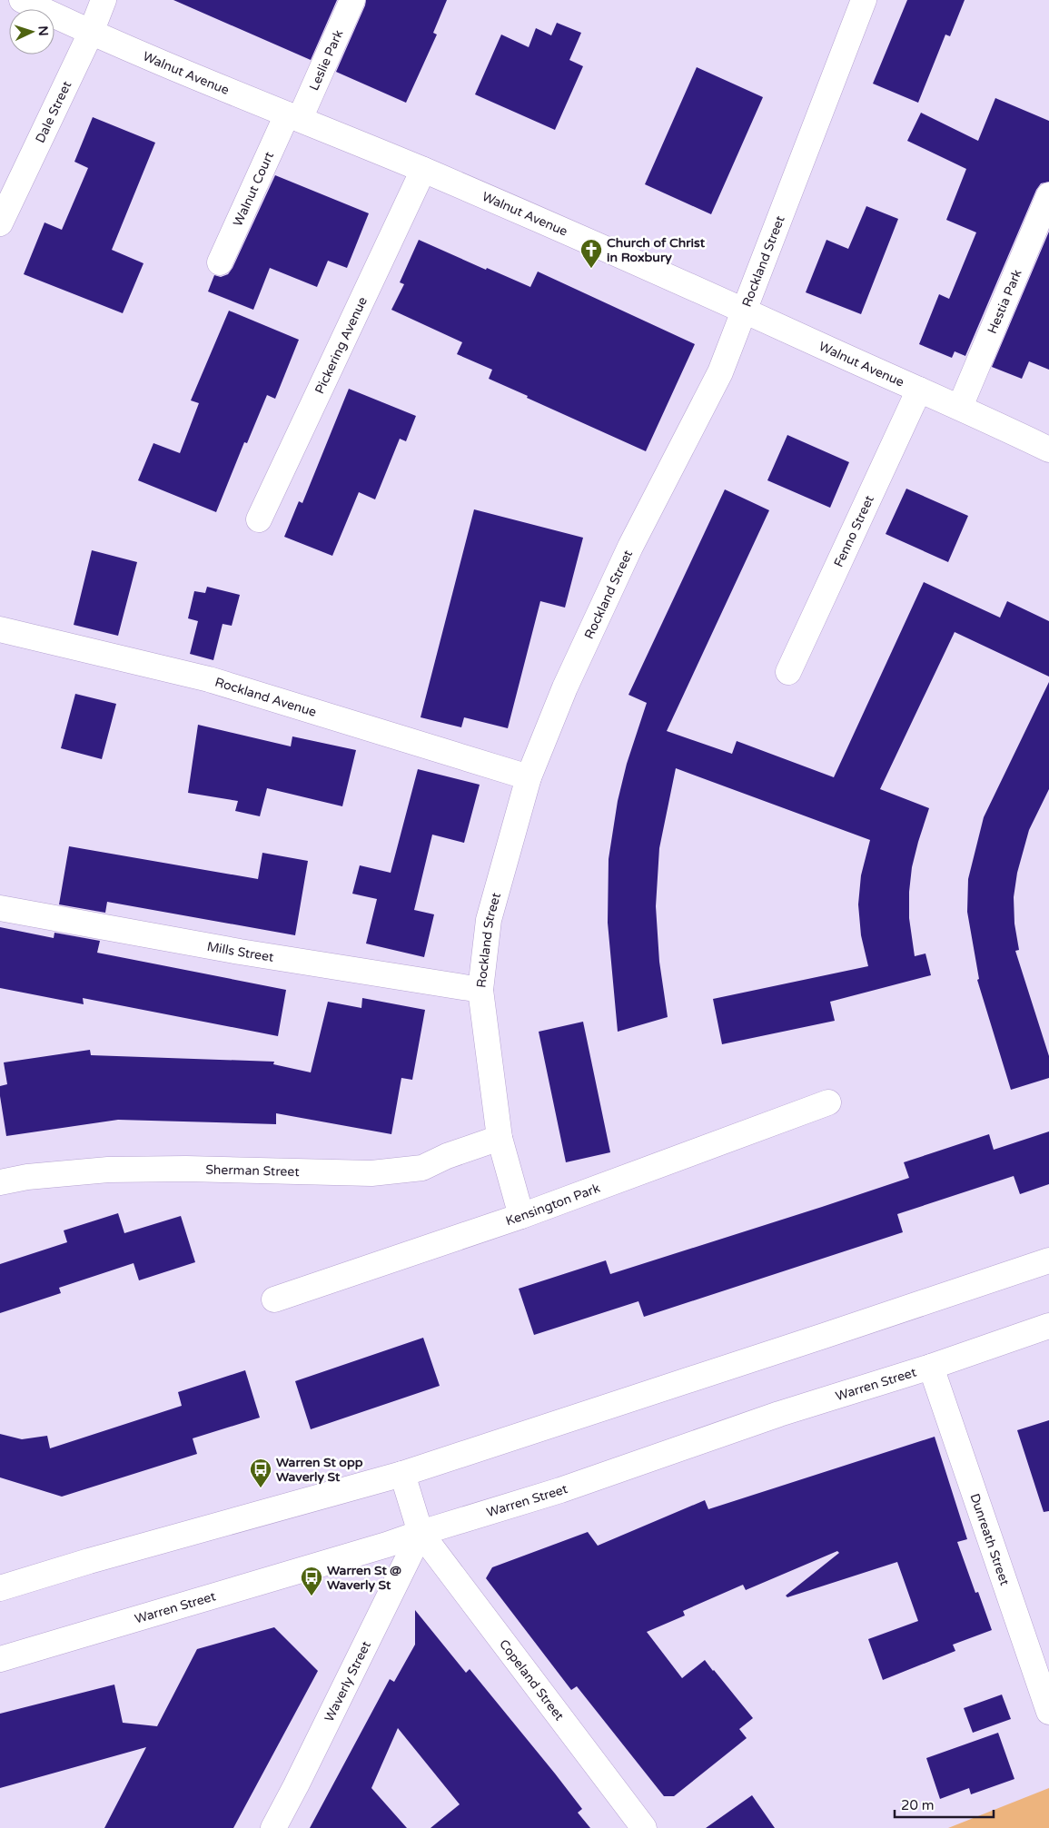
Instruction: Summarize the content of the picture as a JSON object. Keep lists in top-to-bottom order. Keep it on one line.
{"streets":{"street":["Leslie Park","Walnut Avenue","Dale Street","Walnut Court","Rockland Street","Hestia Park","Pickering Avenue","Fenno Street","Rockland Avenue","Mills Street","Sherman Street","Kensington Park","Warren Street","Dunreath Street","Waverly Street","Copeland Street"]},"crossings":[["Leslie Park","Walnut Avenue"],["Leslie Park","Walnut Court"],["Walnut Avenue","Dale Street"],["Walnut Avenue","Walnut Court"],["Walnut Avenue","Rockland Street"],["Walnut Avenue","Hestia Park"],["Walnut Avenue","Pickering Avenue"],["Walnut Avenue","Fenno Street"],["Rockland Street","Rockland Avenue"],["Rockland Street","Mills Street"],["Rockland Street","Sherman Street"],["Rockland Street","Kensington Park"],["Warren Street","Dunreath Street"],["Warren Street","Waverly Street"],["Warren Street","Copeland Street"],["Waverly Street","Copeland Street"]],"places":{"church":["Church of Christ in Roxbury"],"bus stop":["Warren St opp Waverly St","Warren St @ Waverly St"]},"scale_bar":"20 m","north":"right"}
